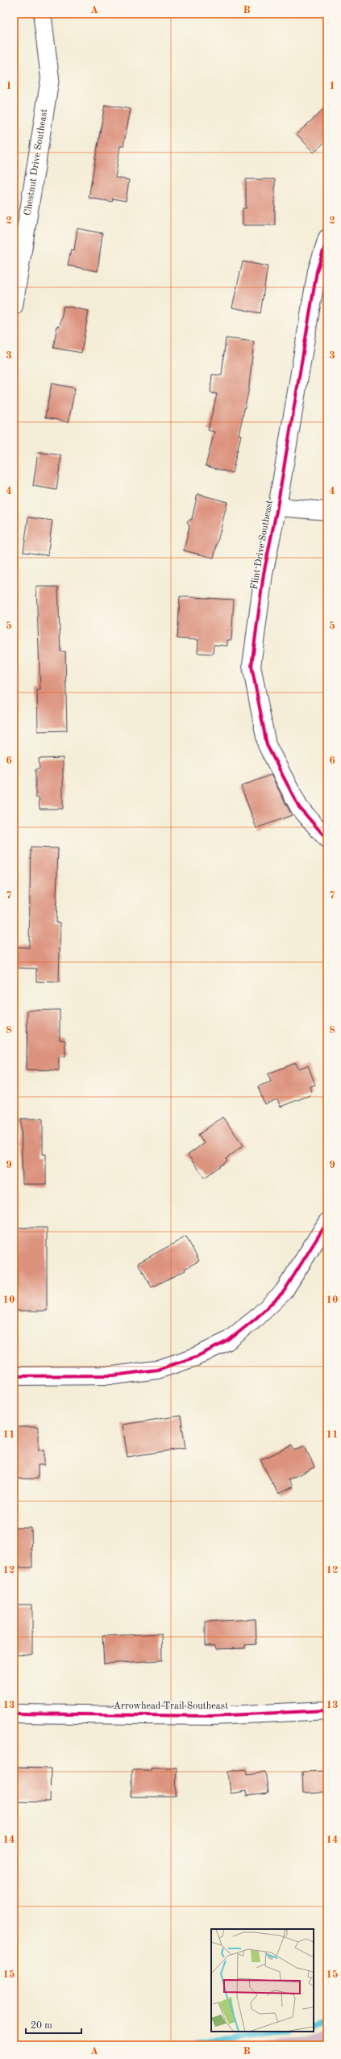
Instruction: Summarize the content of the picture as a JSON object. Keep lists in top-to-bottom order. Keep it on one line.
{"streets":{"street":["Chestnut Drive Southeast","Flint Drive Southeast","Arrowhead Trail Southeast"]},"scale_bar":"20 m","grid":{"columns":["A","B"],"rows":["1","2","3","4","5","6","7","8","9","10","11","12","13","14","15"]}}
